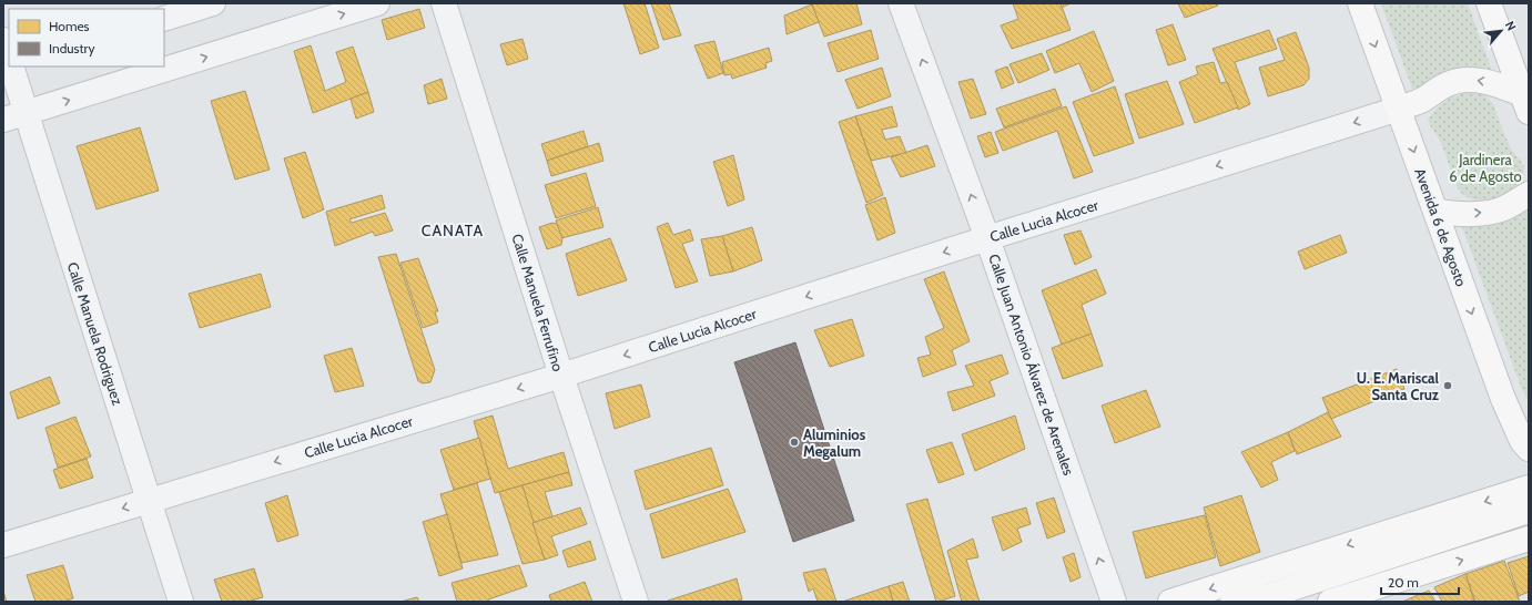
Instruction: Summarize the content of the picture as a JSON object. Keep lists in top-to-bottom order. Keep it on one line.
{"streets":{"main road":["Avenida 6 de Agosto"],"street":["Calle Lucia Alcocer","Calle Manuela Ferrufino","Calle Manuela Rodriguez","Calle Juan Antonio Álvarez de Arenales"]},"crossings":[["Calle Lucia Alcocer","Avenida 6 de Agosto"],["Calle Lucia Alcocer","Calle Manuela Ferrufino"],["Calle Lucia Alcocer","Calle Manuela Rodriguez"],["Calle Lucia Alcocer","Calle Juan Antonio Álvarez de Arenales"]],"one_way":["Calle Lucia Alcocer","Avenida 6 de Agosto","Calle Juan Antonio Álvarez de Arenales"],"districts":["CANATA"],"parks":["Jardinera 6 de Agosto"],"places":["U. E. Mariscal Santa Cruz","Aluminios Megalum"],"legend":["Homes","Industry"],"scale_bar":"20 m","north":"top right"}
